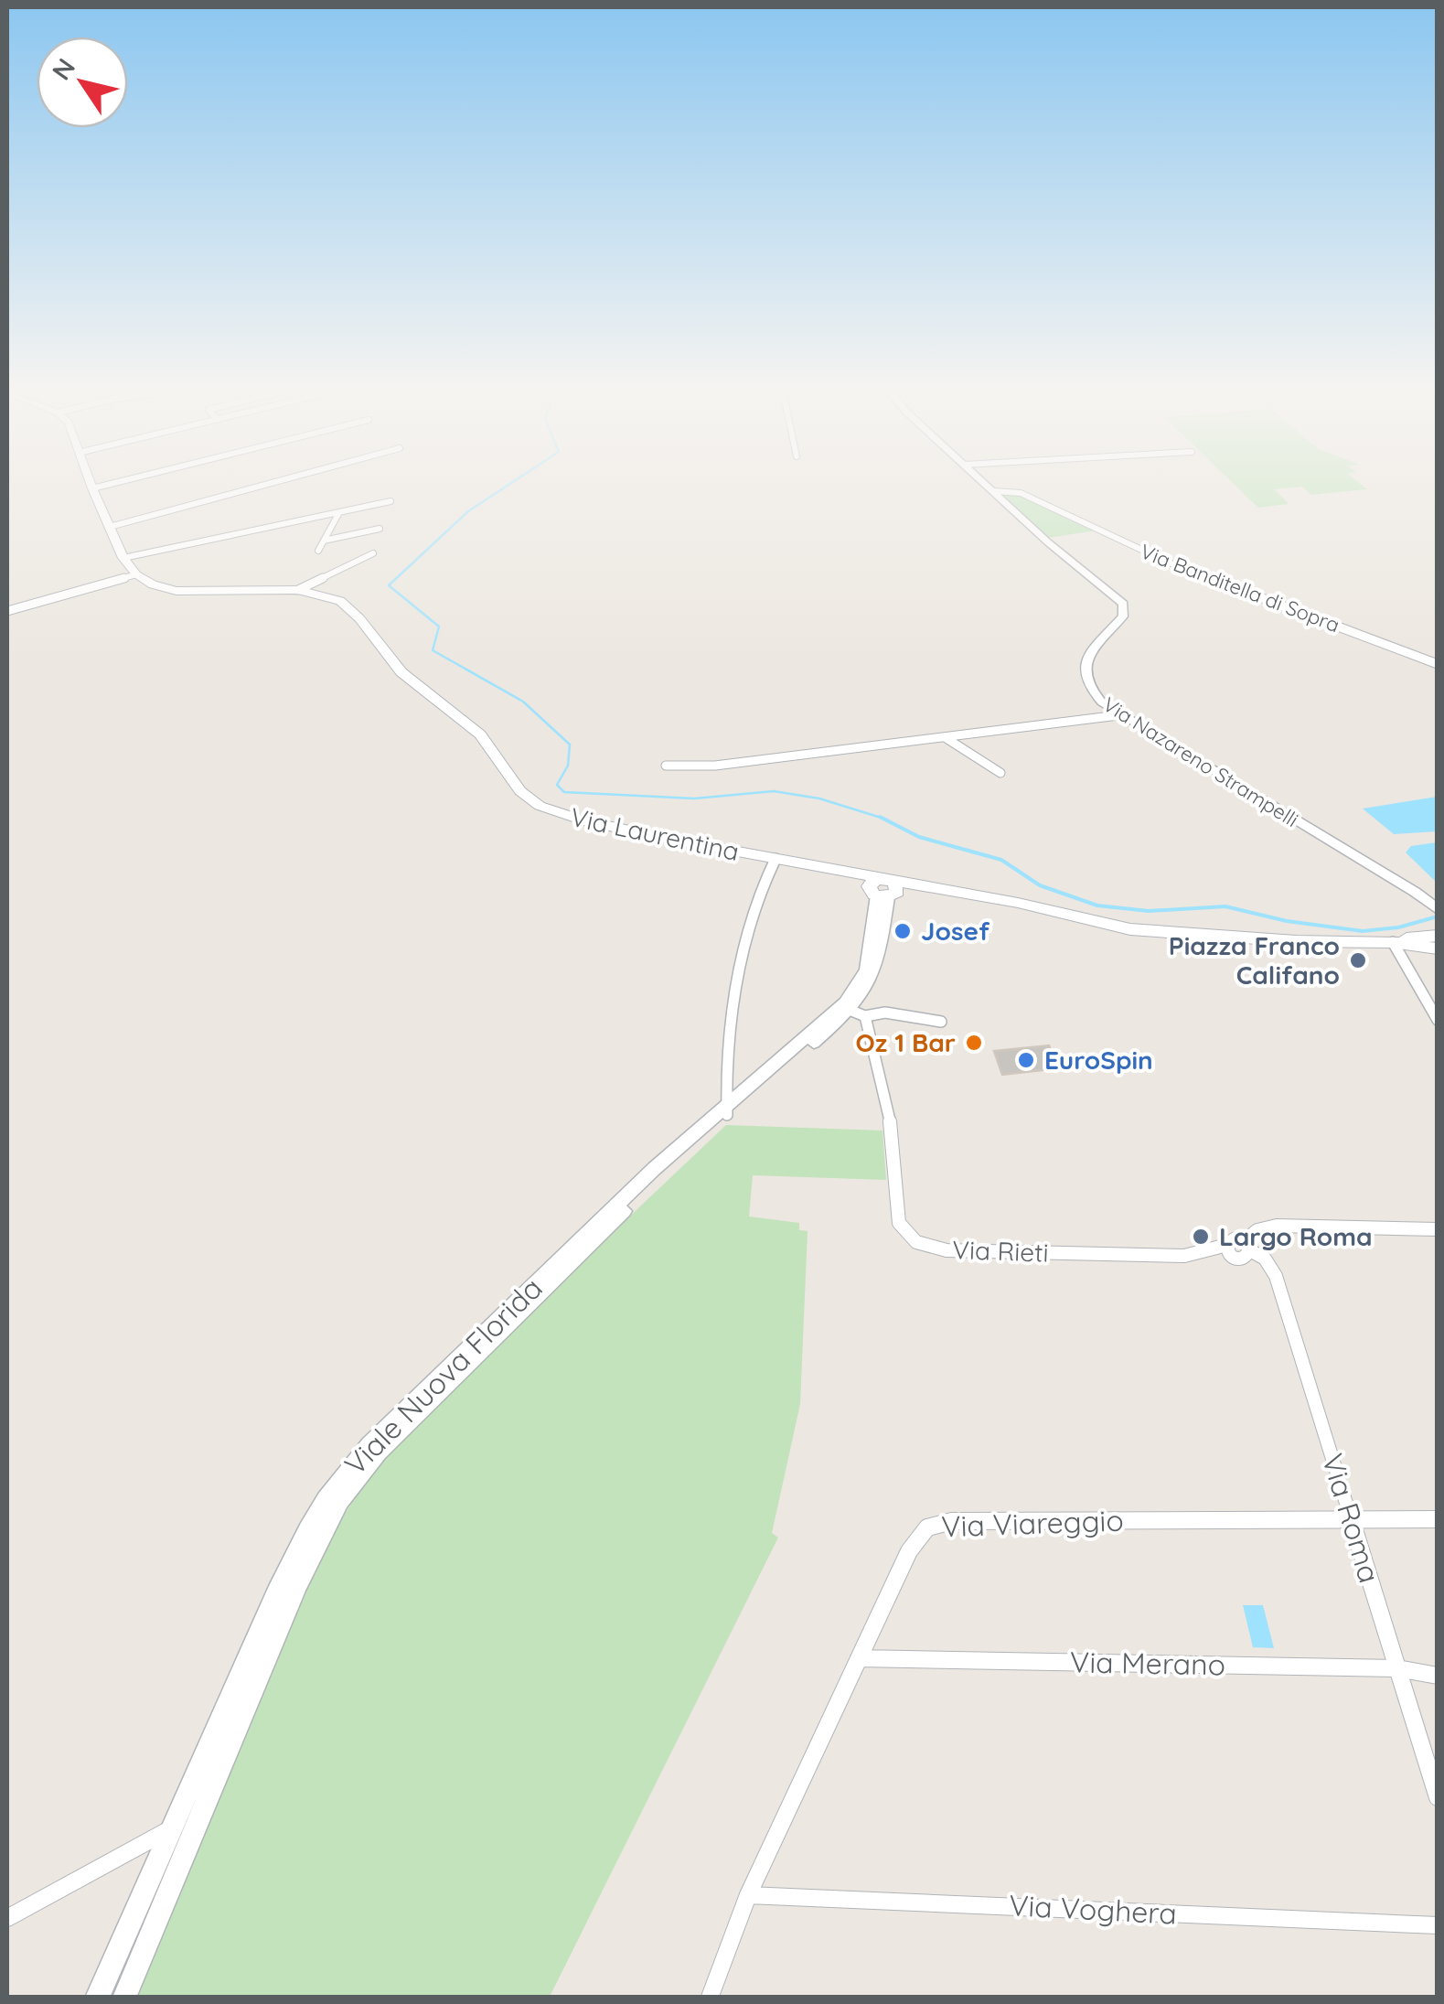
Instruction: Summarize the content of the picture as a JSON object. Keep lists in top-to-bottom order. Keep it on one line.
{"streets":{"main road":["Via Laurentina"],"street":["Via Banditella di Sopra","Via Nazareno Strampelli","Via Rieti","Viale Nuova Florida","Via Roma","Via Viareggio","Via Merano","Via Voghera"]},"crossings":[["Via Banditella di Sopra","Via Nazareno Strampelli"],["Via Laurentina","Viale Nuova Florida"],["Via Rieti","Viale Nuova Florida"],["Via Rieti","Via Roma"],["Via Roma","Via Viareggio"],["Via Roma","Via Merano"],["Via Viareggio","Via Merano"],["Via Viareggio","Via Voghera"]],"places":["Josef","Piazza Franco Califano","Oz 1 Bar","EuroSpin","Largo Roma"],"north":"top left"}
